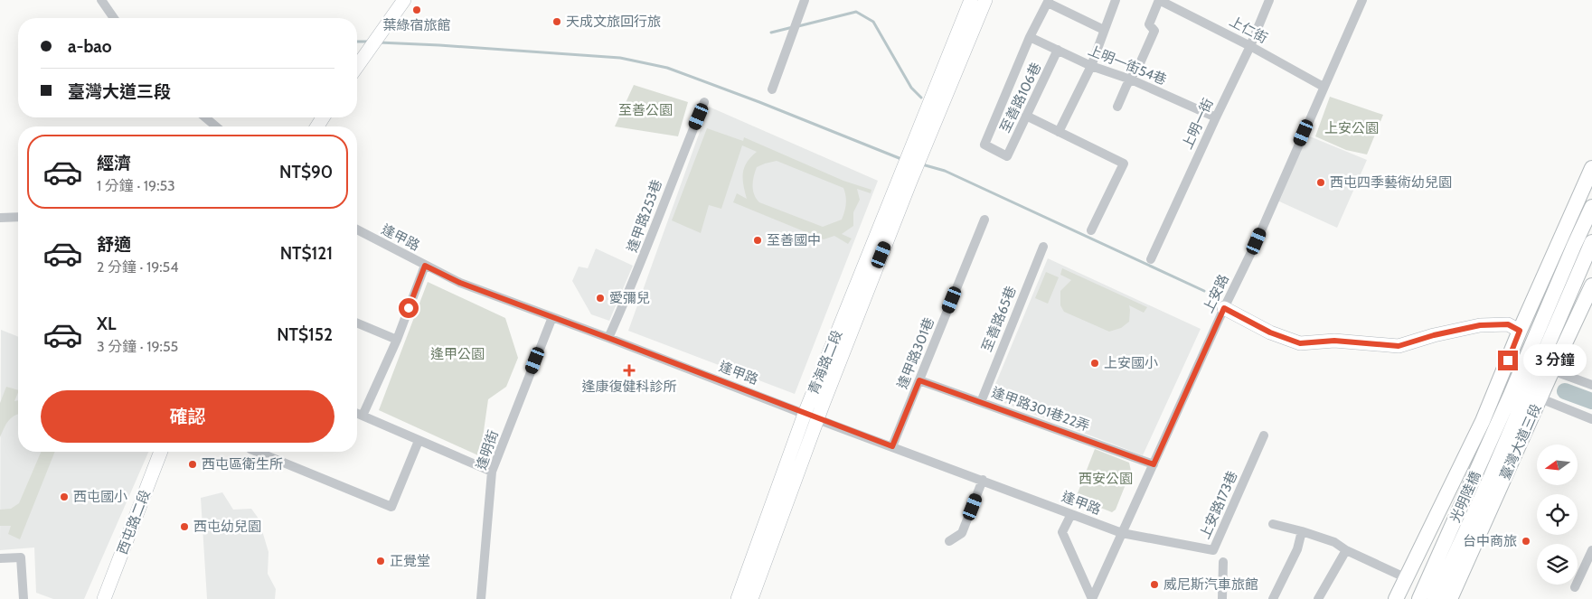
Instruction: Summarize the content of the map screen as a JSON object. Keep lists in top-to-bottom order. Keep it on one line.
{"streets":{"main road":["青海路二段","臺灣大道三段","光明陸橋","西屯路二段"],"street":["上仁街","上明一街54巷","至善路106巷","上明一街","逢甲路253巷","逢甲路","上安路","至善路65巷","逢甲路301巷","逢甲路301巷22弄","逢明街","上安路173巷"]},"crossings":[["上仁街","上明一街"],["上仁街","上安路"],["上明一街54巷","至善路106巷"],["上明一街54巷","上明一街"],["逢甲路253巷","逢甲路"],["逢甲路","上安路"],["逢甲路","逢甲路301巷"],["逢甲路","青海路二段"],["逢甲路","逢明街"],["逢甲路","上安路173巷"],["上安路","逢甲路301巷22弄"],["上安路","上安路173巷"],["至善路65巷","逢甲路301巷22弄"],["逢甲路301巷","逢甲路301巷22弄"],["臺灣大道三段","光明陸橋"]],"parks":["至善公園","上安公園","逢甲公園","西安公園"],"places":{"other":["葉綠宿旅館","天成文旅回行旅","西屯四季藝術幼兒園","至善國中","愛彌兒","上安國小","西屯區衛生所","西屯國小","西屯幼兒園","台中商旅","正覺堂","威尼斯汽車旅館"],"health":["逢康復健科診所"]},"north":"left","page":{"banner":["a-bao","臺灣大道三段"],"list":[{"name":"經濟","note":"1 分鐘 · 19:53","value":"NT$90"},{"name":"舒適","note":"2 分鐘 · 19:54","value":"NT$121"},{"name":"XL","note":"3 分鐘 · 19:55","value":"NT$152"}],"bubble":"3 分鐘","buttons":"確認"}}
